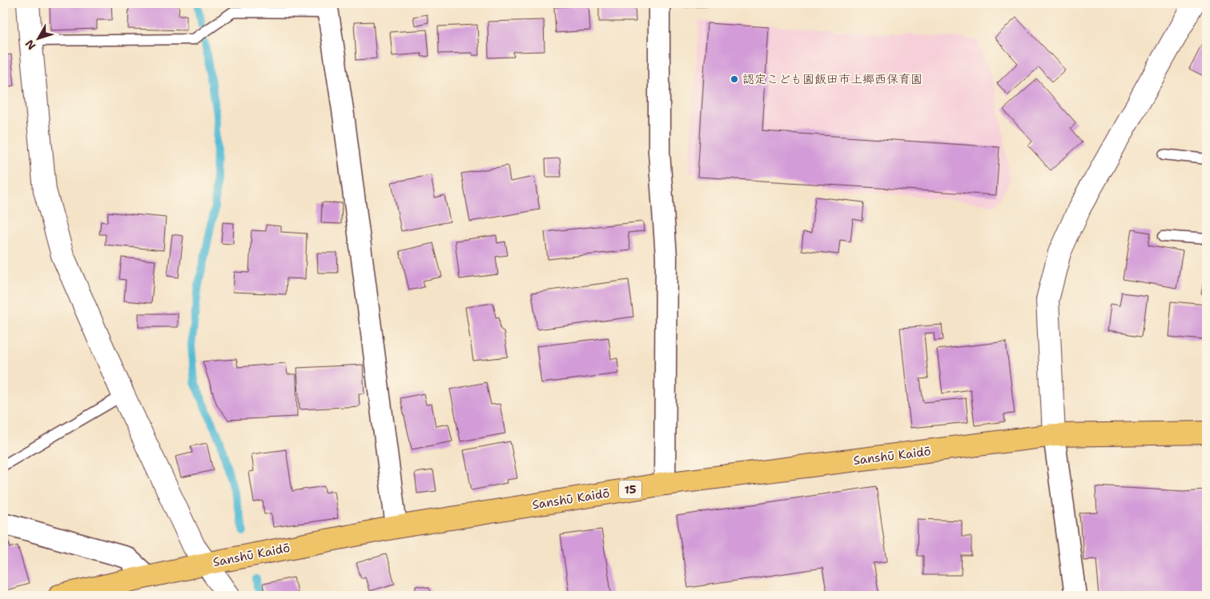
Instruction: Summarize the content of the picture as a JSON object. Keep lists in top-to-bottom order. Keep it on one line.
{"streets":{"main road":["Sanshū Kaidō","15"]},"places":["認定こども園飯田市上郷西保育園"],"north":"bottom left"}
